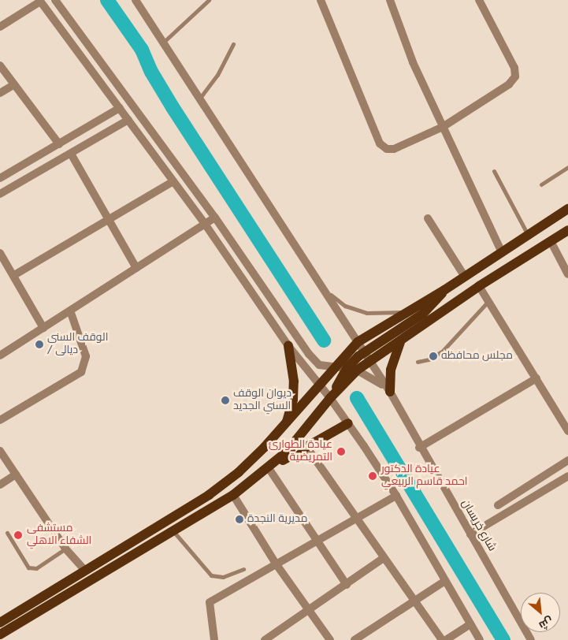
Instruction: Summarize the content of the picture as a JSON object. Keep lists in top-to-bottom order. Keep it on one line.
{"streets":{"street":["شارع خريسان"]},"places":["الوقف السني / ديالى","مجلس محافظه","ديوان الوقف السني الجديد","عيادة الطوارئ التمريضية","عيادة الدكتور احمد قاسم الربيعي","مديرية النجدة","مستشفى الشفاء الاهلي"],"north":"bottom right"}
